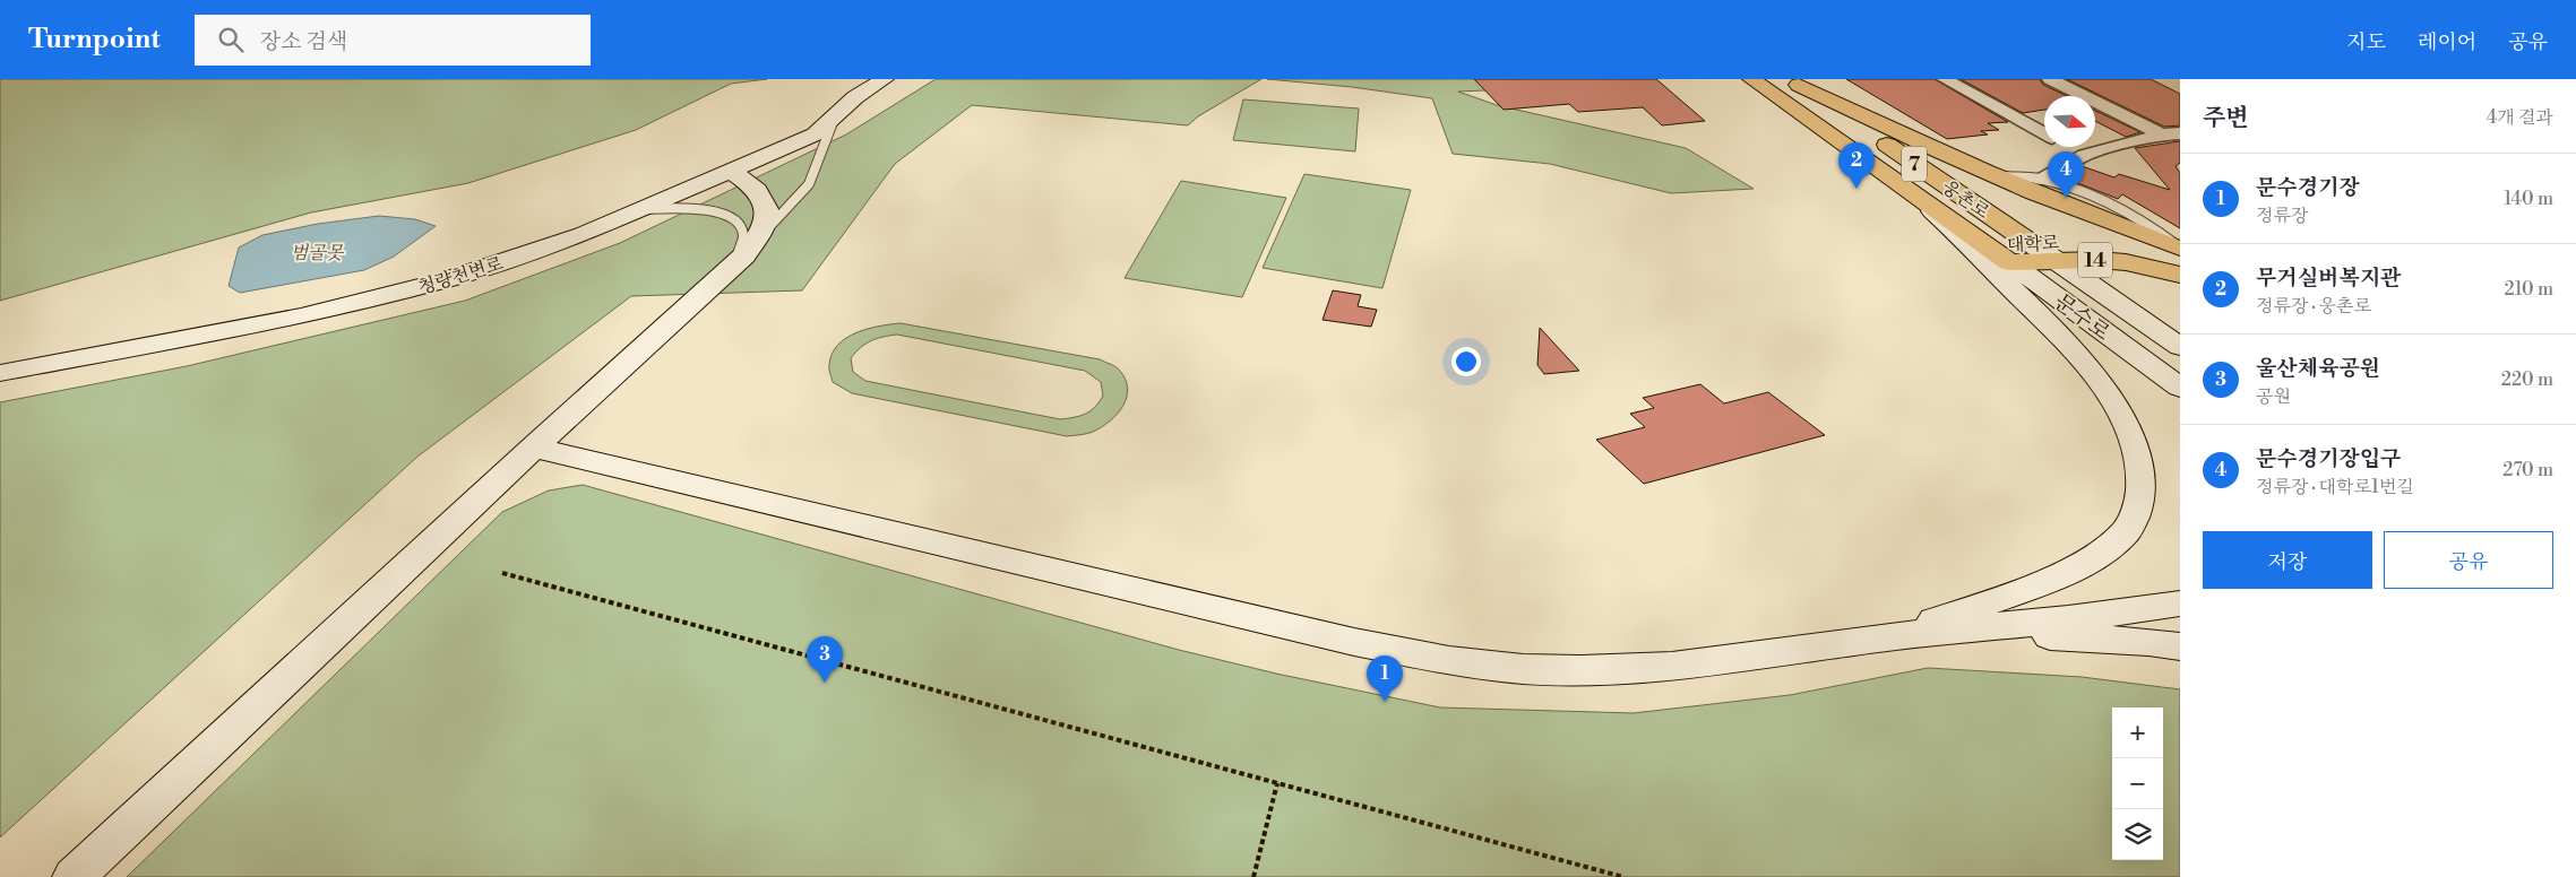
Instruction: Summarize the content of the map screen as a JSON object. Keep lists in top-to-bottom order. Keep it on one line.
{"streets":{"main road":["7","웅촌로","대학로","14","청량천변로","문수로"]},"crossings":[["웅촌로","대학로"],["웅촌로","문수로"],["대학로","문수로"]],"water":["범골못"],"north":"right","page":{"header":"Turnpoint","search":"장소 검색","nav":["지도","레이어","공유"],"heading":["주변","4개 결과"],"pins":["2","4","3","1"],"list":[{"mark":"1","name":"문수경기장","note":"정류장","value":"140 m"},{"mark":"2","name":"무거실버복지관","note":"정류장 · 웅촌로","value":"210 m"},{"mark":"3","name":"울산체육공원","note":"공원","value":"220 m"},{"mark":"4","name":"문수경기장입구","note":"정류장 · 대학로1번길","value":"270 m"}],"buttons":["저장","공유"],"map_buttons":["+","−"]}}
